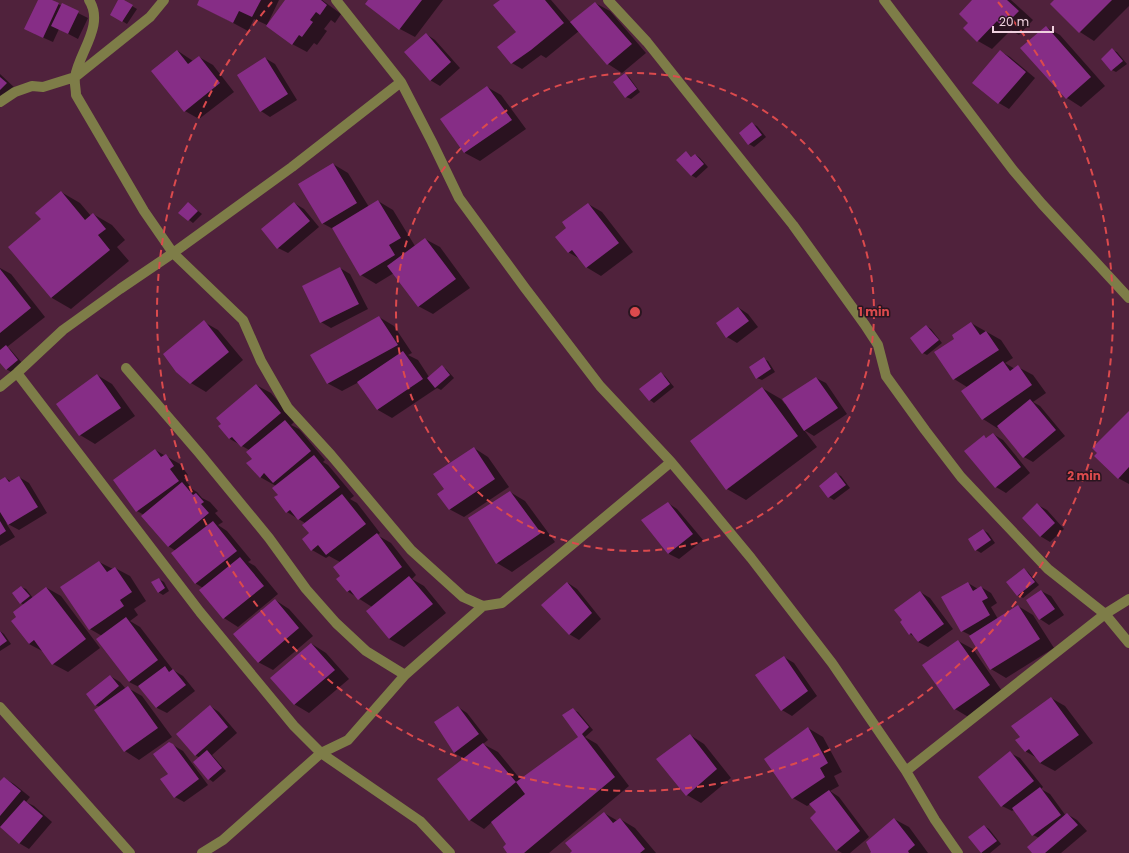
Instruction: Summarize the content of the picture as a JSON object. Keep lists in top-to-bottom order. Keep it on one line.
{"scale_bar":"20 m","rings":["1 min","2 min"]}
